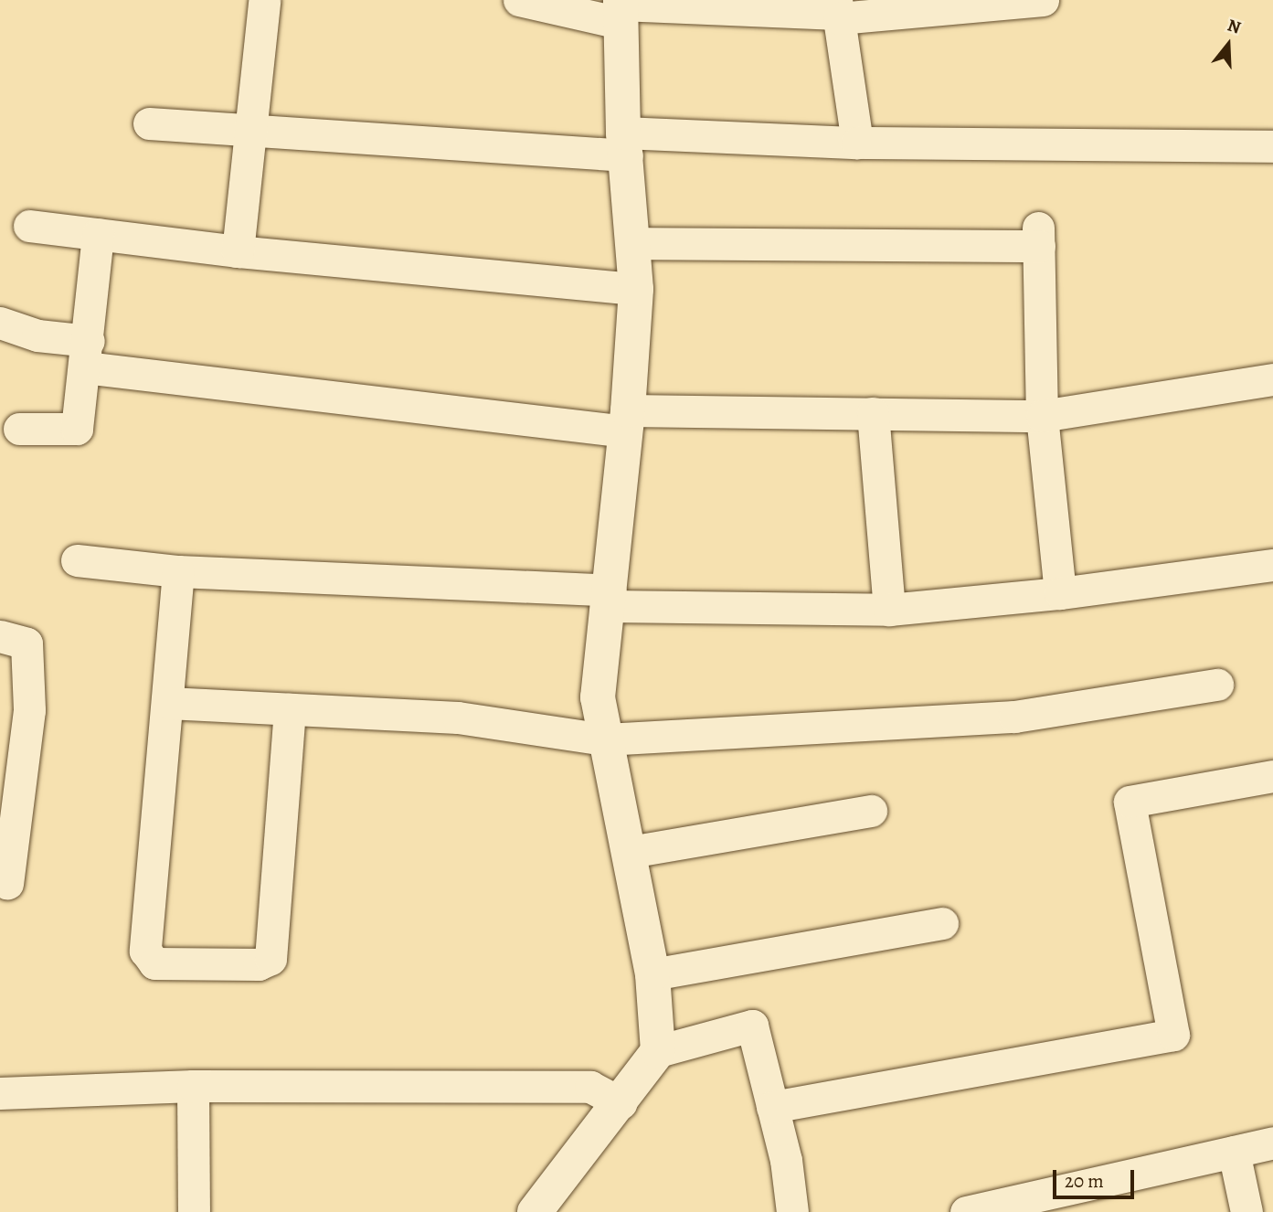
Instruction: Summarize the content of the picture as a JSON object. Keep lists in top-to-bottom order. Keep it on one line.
{"scale_bar":"20 m","north":"top"}
